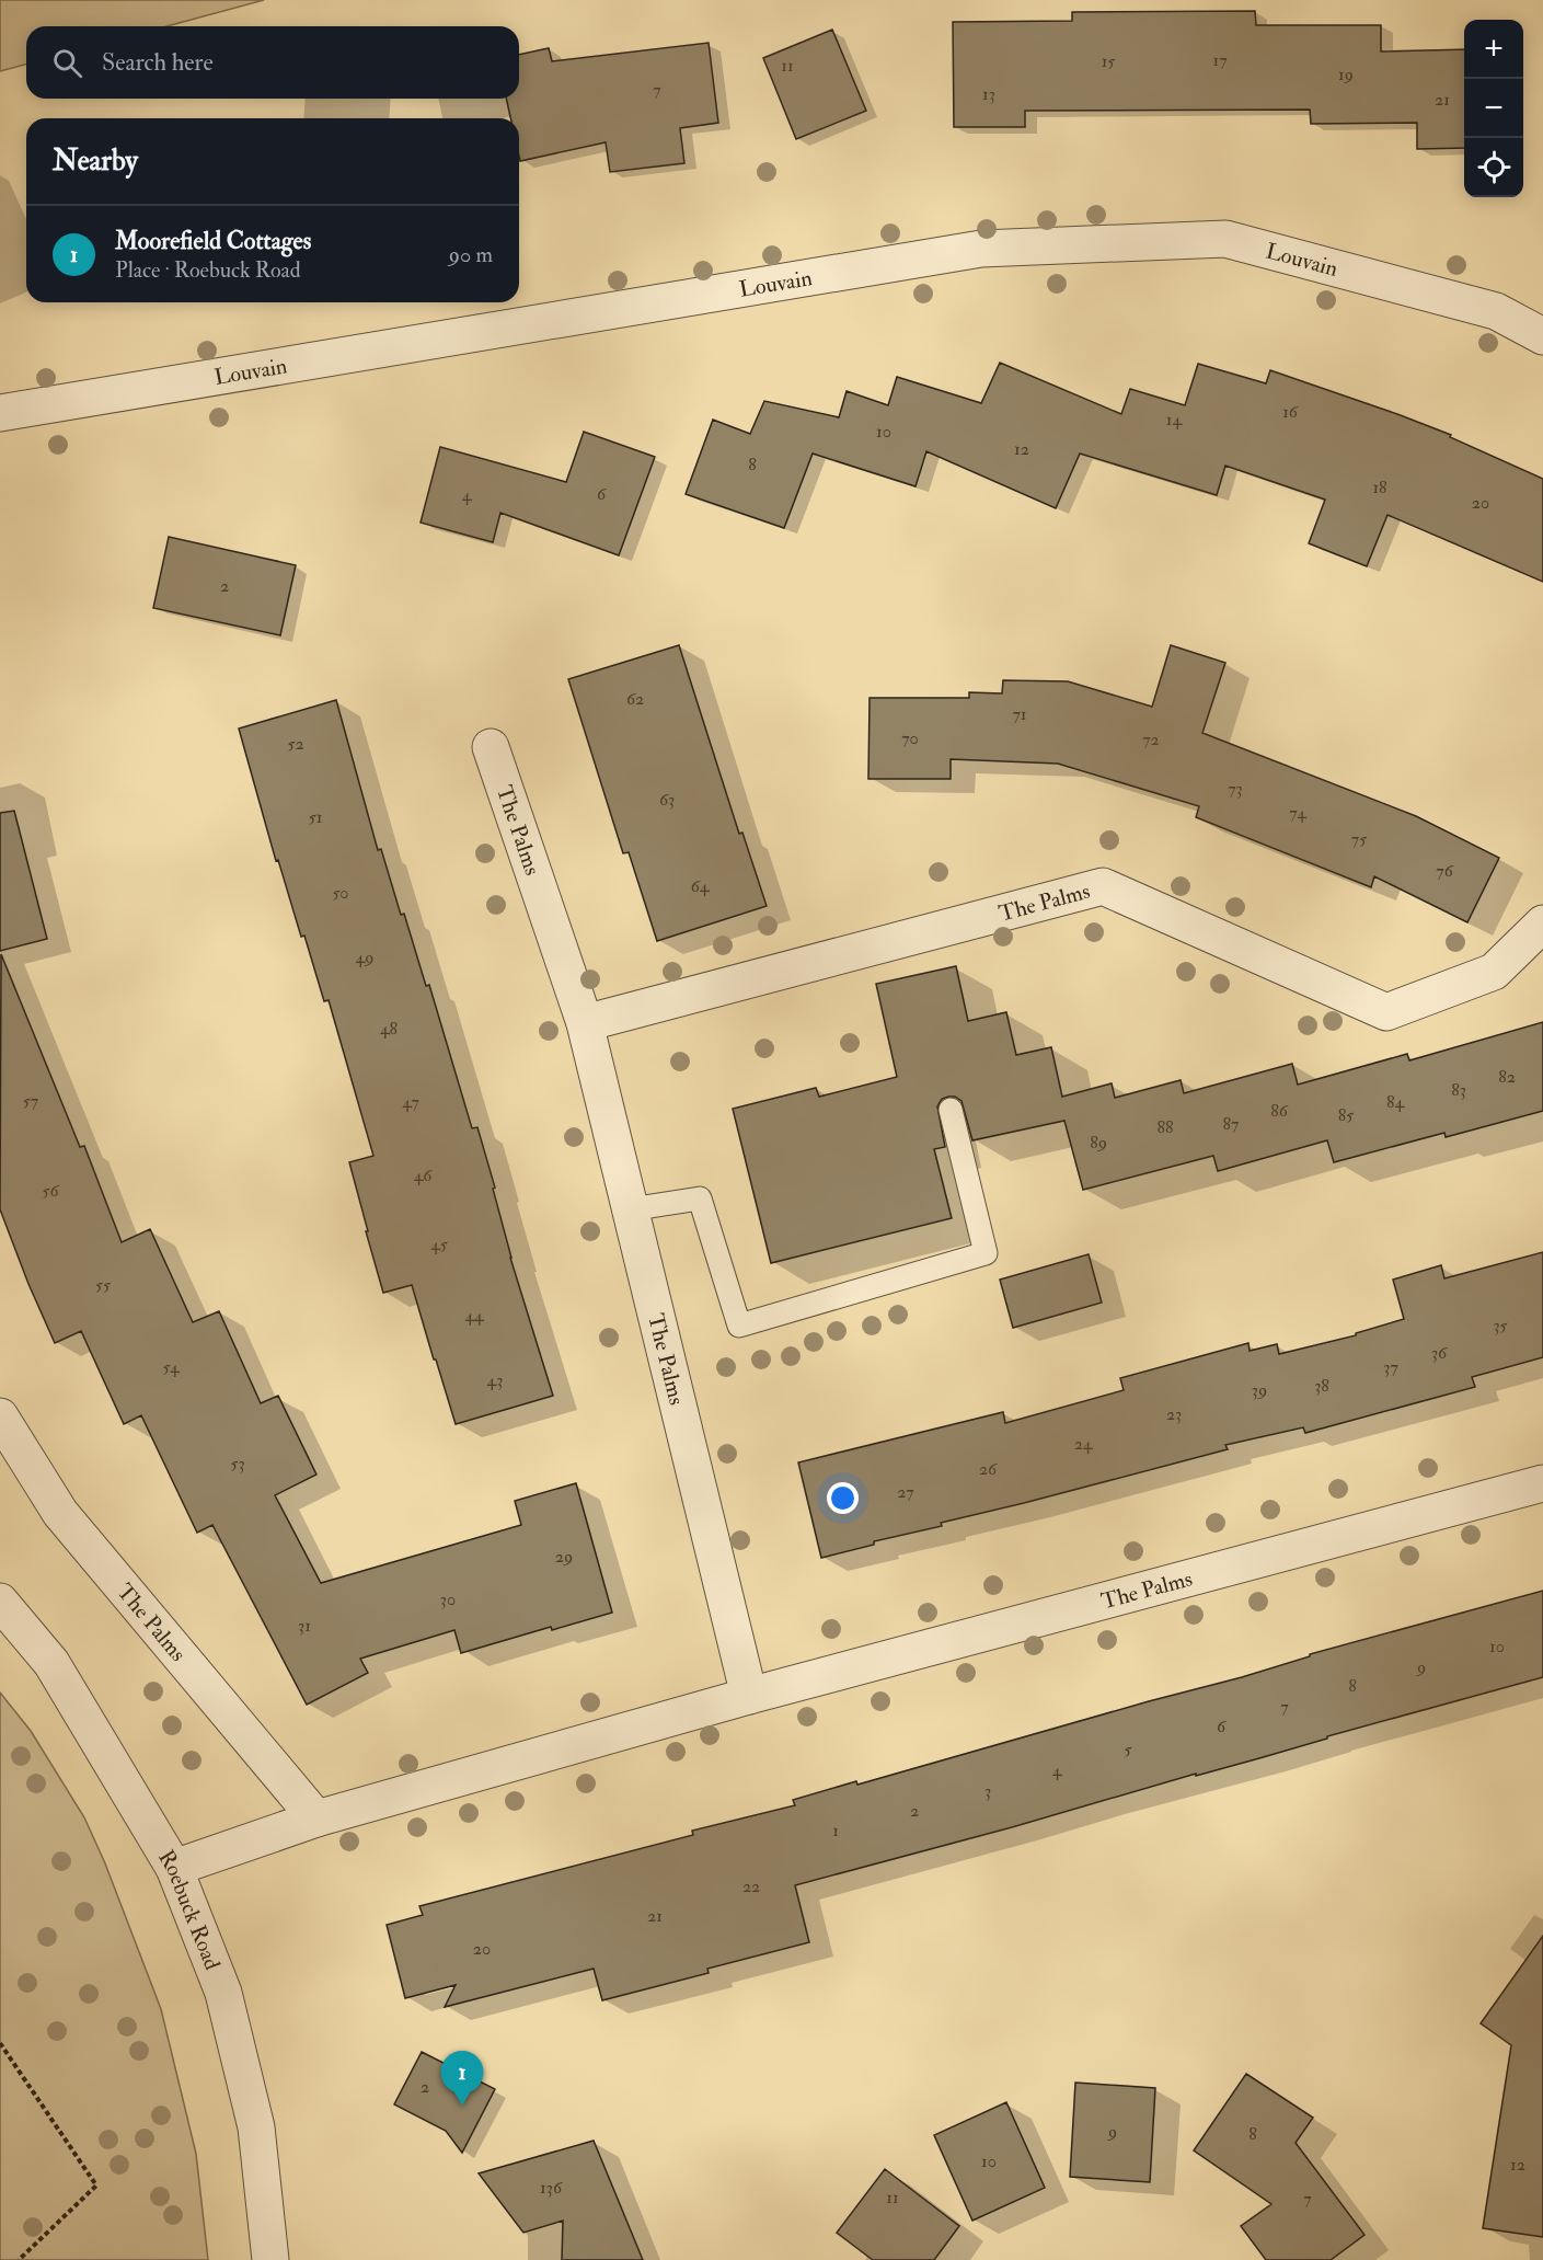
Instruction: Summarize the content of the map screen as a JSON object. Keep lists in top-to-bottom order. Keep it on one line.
{"streets":{"street":["Louvain","The Palms","Roebuck Road"]},"crossings":[["The Palms","Roebuck Road"]],"house_numbers":["17","15","11","19","7","13","21","16","14","10","12","8","18","6","4","20","2","62","71","70","72","52","73","63","74","51","75","76","64","50","49","48","82","83","57","47","84","86","85","87","88","89","46","56","45","55","44","35","36","54","37","43","38","39","23","24","53","26","27","29","30","31","10","9","8","7","6","5","4","3","2","1","22","21","20","2","9","8","10","12","136","11","7"],"page":{"map_buttons":["+","−"],"search":"Search here","heading":"Nearby","list":[{"mark":"1","name":"Moorefield Cottages","note":"Place · Roebuck Road","value":"90 m"}],"pins":"1"}}
